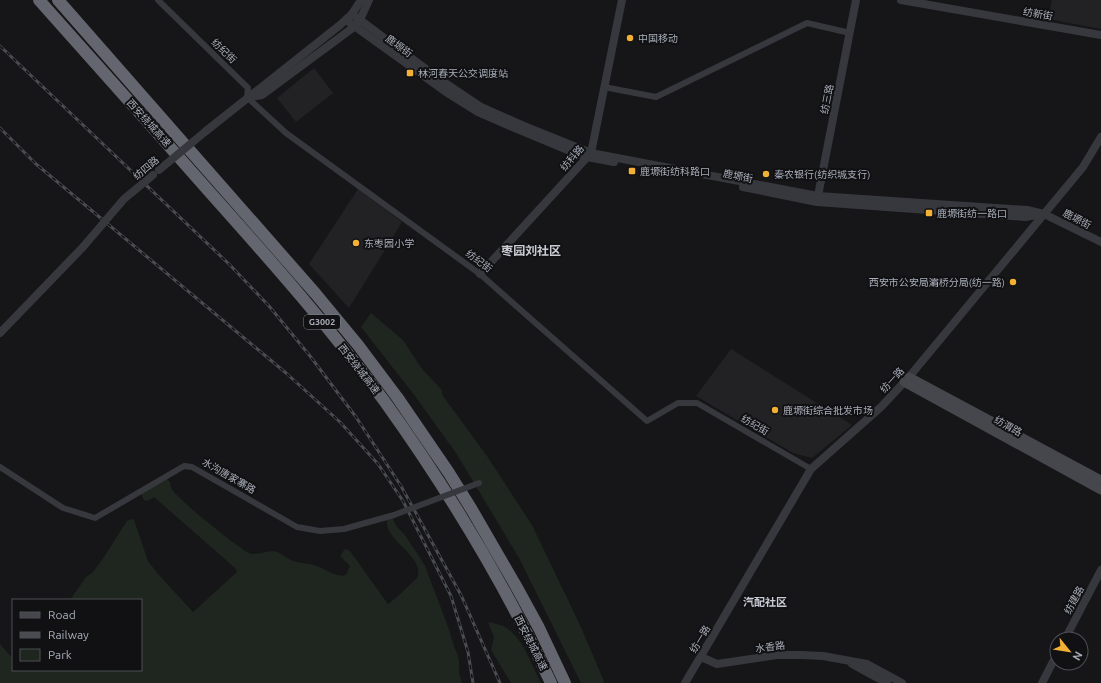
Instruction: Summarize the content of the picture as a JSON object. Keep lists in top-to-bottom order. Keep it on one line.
{"streets":{"highway":["西安绕城高速","G3002"],"main road":["纺渭路"],"street":["纺新街","鹿塬街","纺纪街","纺三路","纺科路","纺四路","纺一路","水沟唐家寨路","纺建路","水香路"]},"crossings":[["鹿塬街","纺三路"],["鹿塬街","纺科路"],["鹿塬街","纺四路"],["鹿塬街","纺一路"],["纺纪街","纺科路"],["纺纪街","纺四路"],["纺纪街","纺一路"],["纺一路","纺渭路"],["纺一路","水香路"]],"districts":["枣园刘社区","汽配社区"],"places":{"other":["中国移动","秦农银行(纺织城支行)","东枣园小学","西安市公安局灞桥分局(纺一路)","鹿塬街综合批发市场"],"transit":["林河春天公交调度站","鹿塬街纺科路口","鹿塬街纺一路口"]},"legend":["Road","Railway","Park"],"north":"bottom right"}
